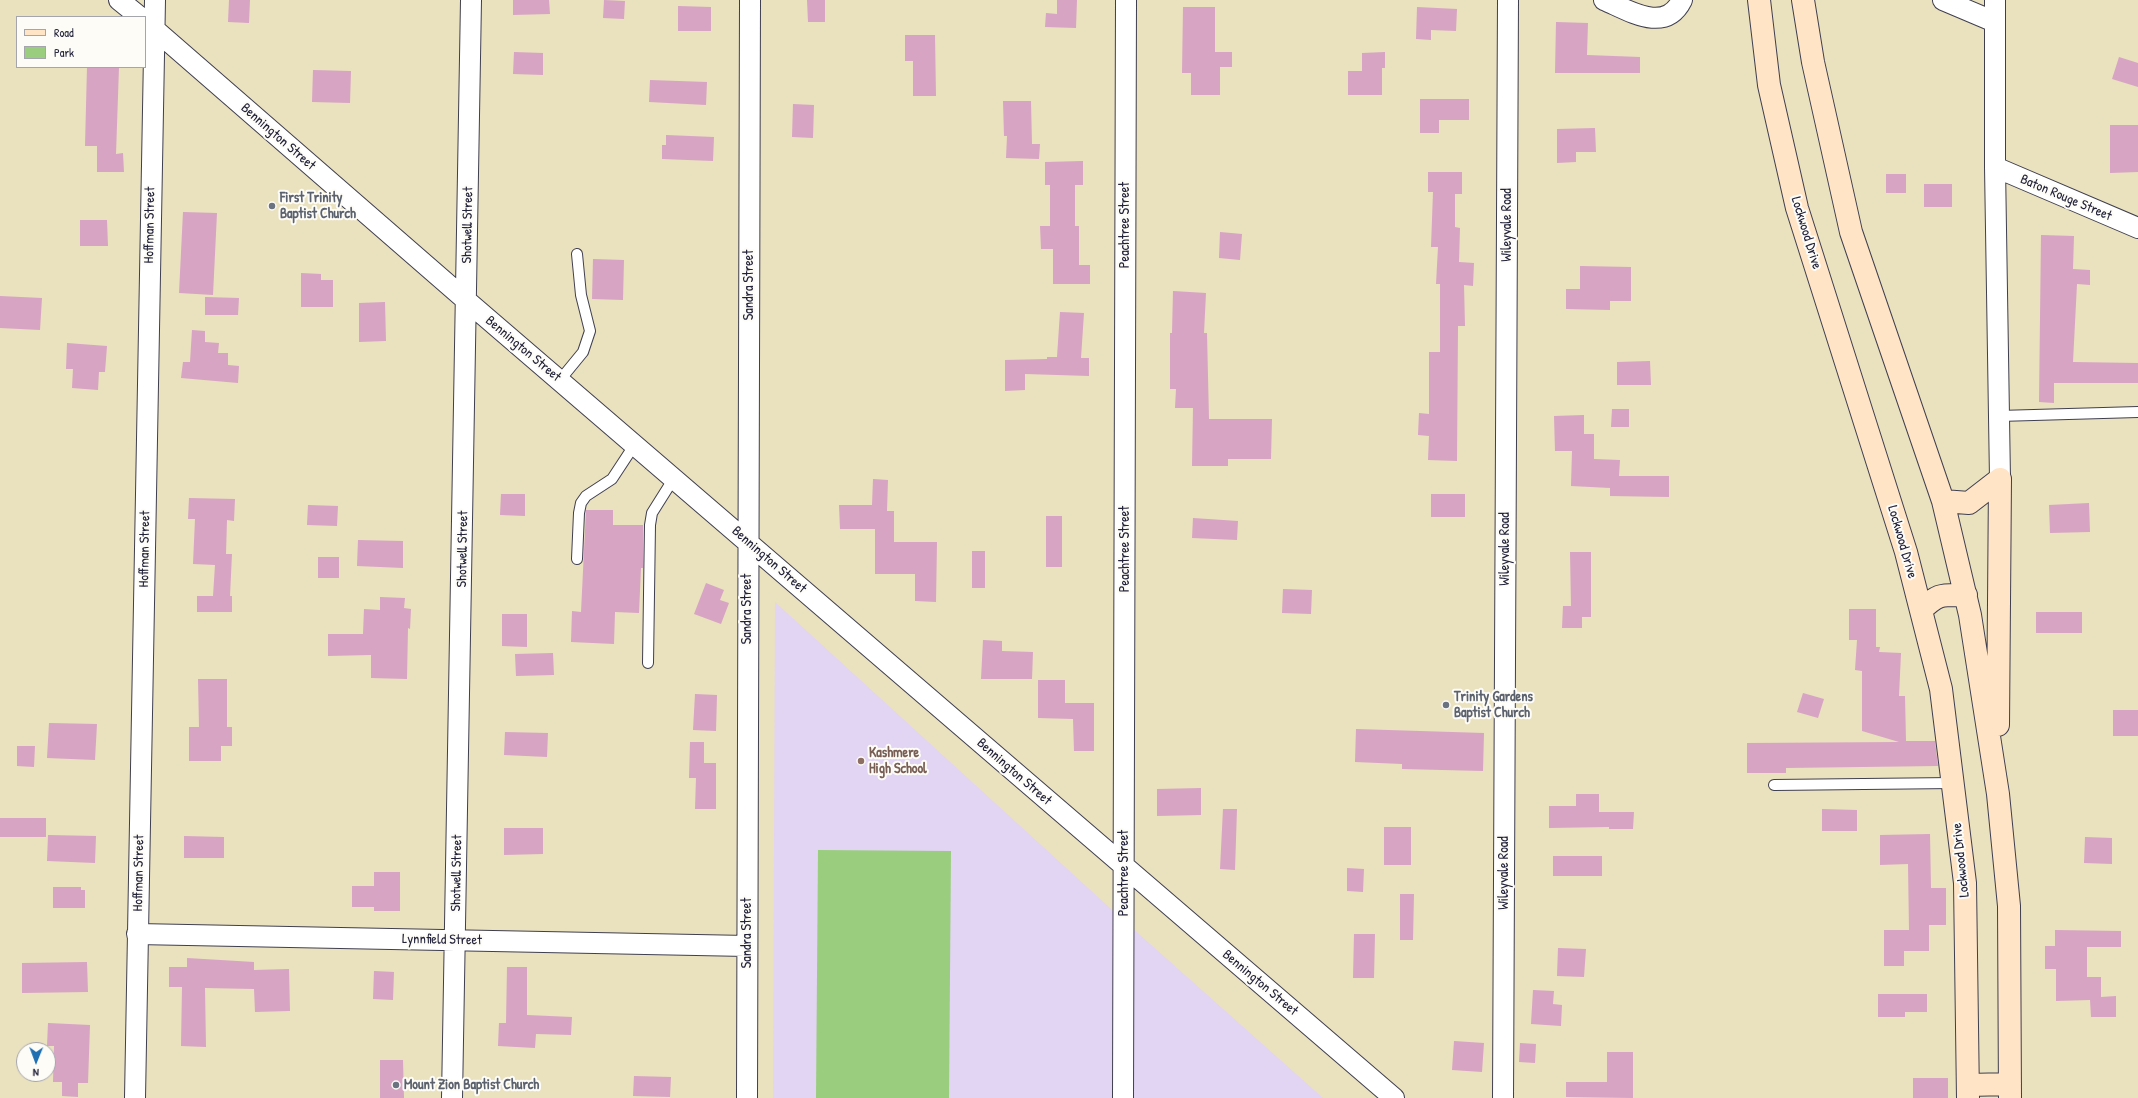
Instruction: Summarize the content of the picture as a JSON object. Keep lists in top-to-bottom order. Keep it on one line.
{"streets":{"main road":["Lockwood Drive"],"street":["Bennington Street","Baton Rouge Street","Hoffman Street","Shotwell Street","Peachtree Street","Wileyvale Road","Sandra Street","Lynnfield Street"]},"crossings":[["Bennington Street","Hoffman Street"],["Bennington Street","Shotwell Street"],["Bennington Street","Peachtree Street"],["Bennington Street","Sandra Street"],["Hoffman Street","Lynnfield Street"],["Shotwell Street","Lynnfield Street"],["Sandra Street","Lynnfield Street"]],"places":["First Trinity Baptist Church","Trinity Gardens Baptist Church","Kashmere High School","Mount Zion Baptist Church"],"legend":["Road","Park"],"north":"bottom"}
